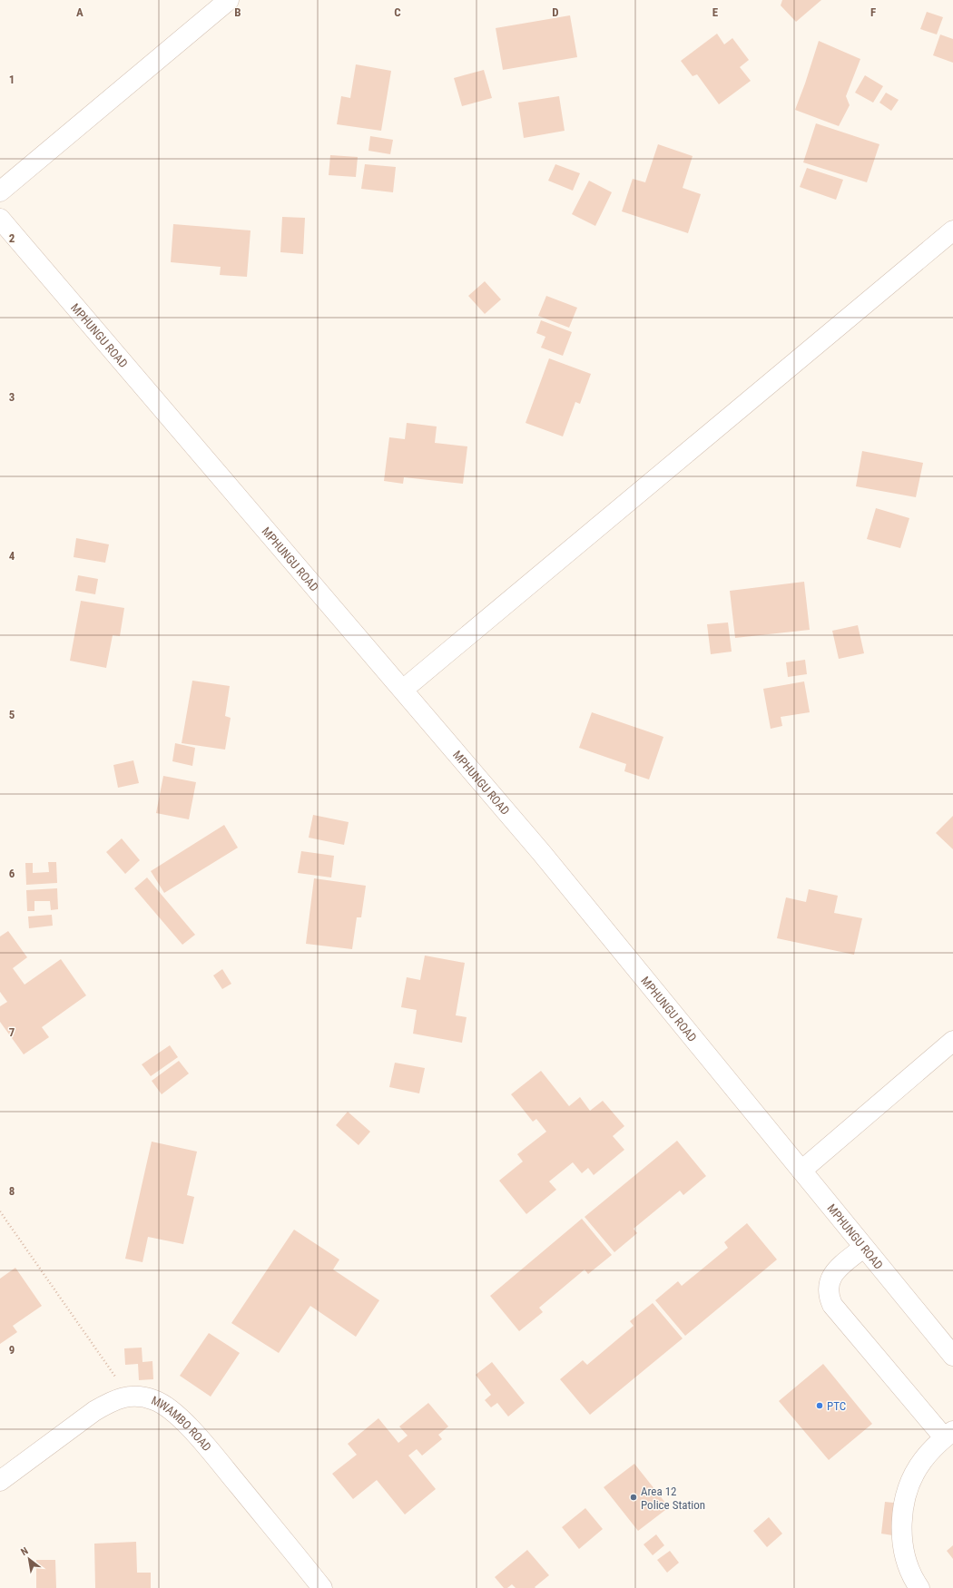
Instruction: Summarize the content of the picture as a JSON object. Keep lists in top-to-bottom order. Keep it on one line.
{"streets":{"street":["MPHUNGU ROAD","MWAMBO ROAD"]},"places":["PTC","Area 12 Police Station"],"north":"top left","grid":{"columns":["A","B","C","D","E","F"],"rows":["1","2","3","4","5","6","7","8","9"]}}
